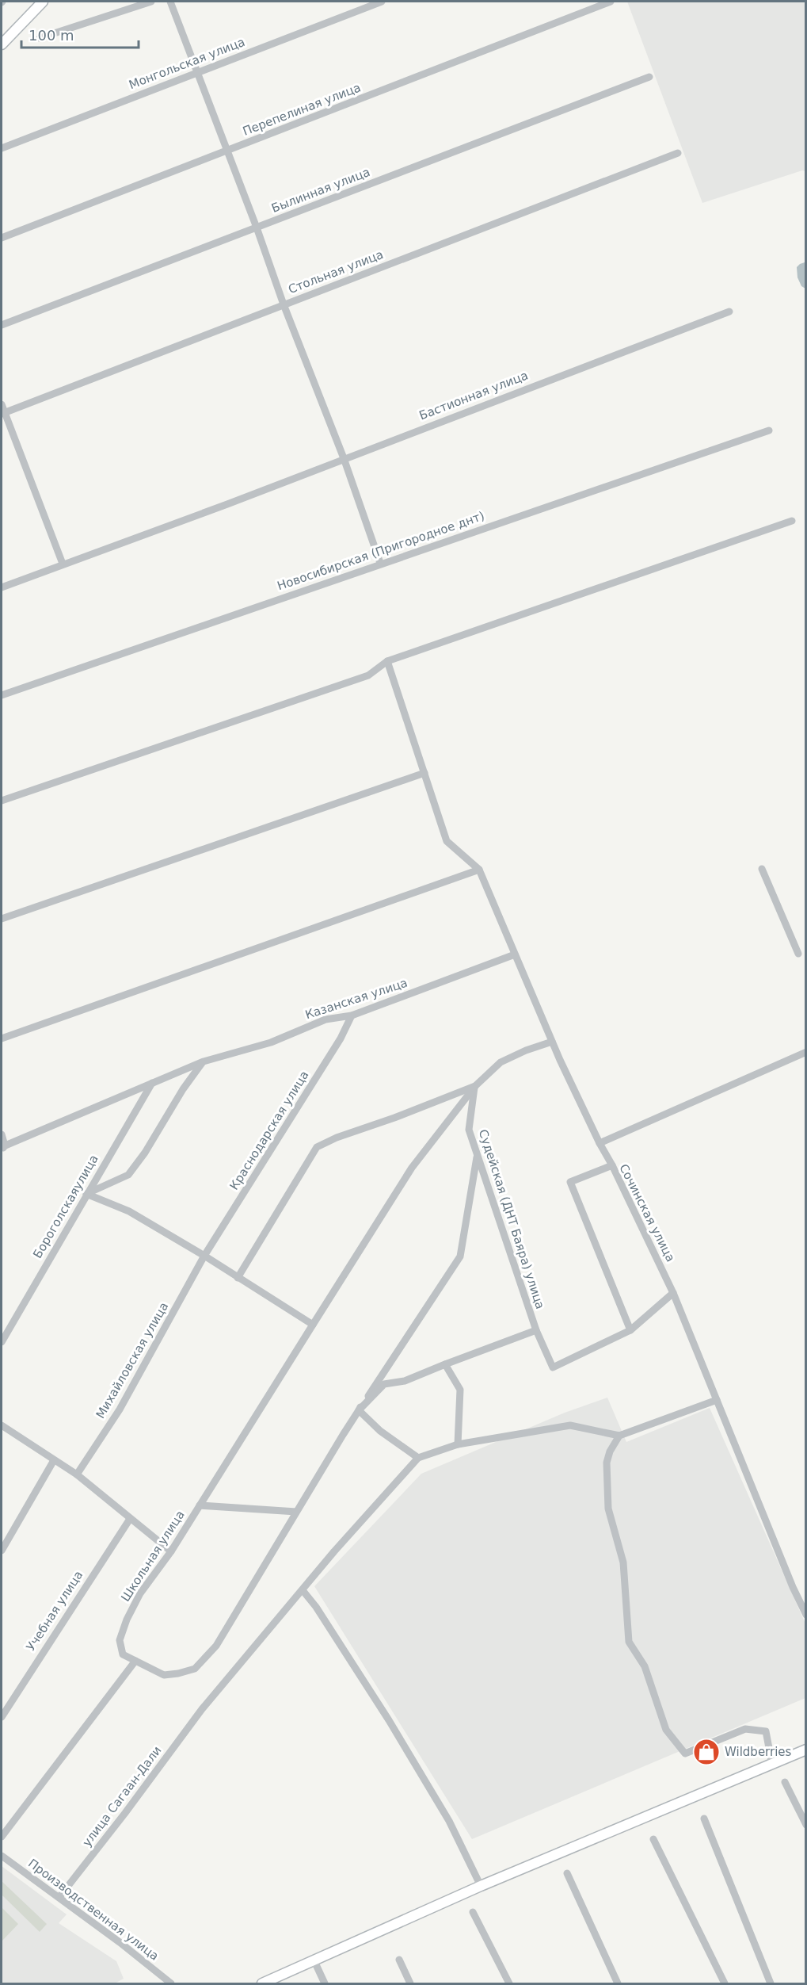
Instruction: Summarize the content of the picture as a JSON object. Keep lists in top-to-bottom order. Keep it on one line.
{"streets":{"street":["Монгольская улица","Перепелиная улица","Былинная улица","Стольная улица","Бастионная улица","Новосибирская (Пригородное днт)","Казанская улица","Краснодарская улица","Бороголскаяулица","Сочинская улица","Судейская (ДНТ Баяра) улица","Михайловская улица","Школьная улица","Учебная улица","улица Сагаан-Дали","Производственная улица"]},"crossings":[["Казанская улица","Краснодарская улица"],["Казанская улица","Бороголскаяулица"],["Краснодарская улица","Михайловская улица"],["Сочинская улица","Судейская (ДНТ Баяра) улица"],["Судейская (ДНТ Баяра) улица","Школьная улица"],["улица Сагаан-Дали","Производственная улица"]],"places":{"shop":["Wildberries"]},"scale_bar":"100 m"}
